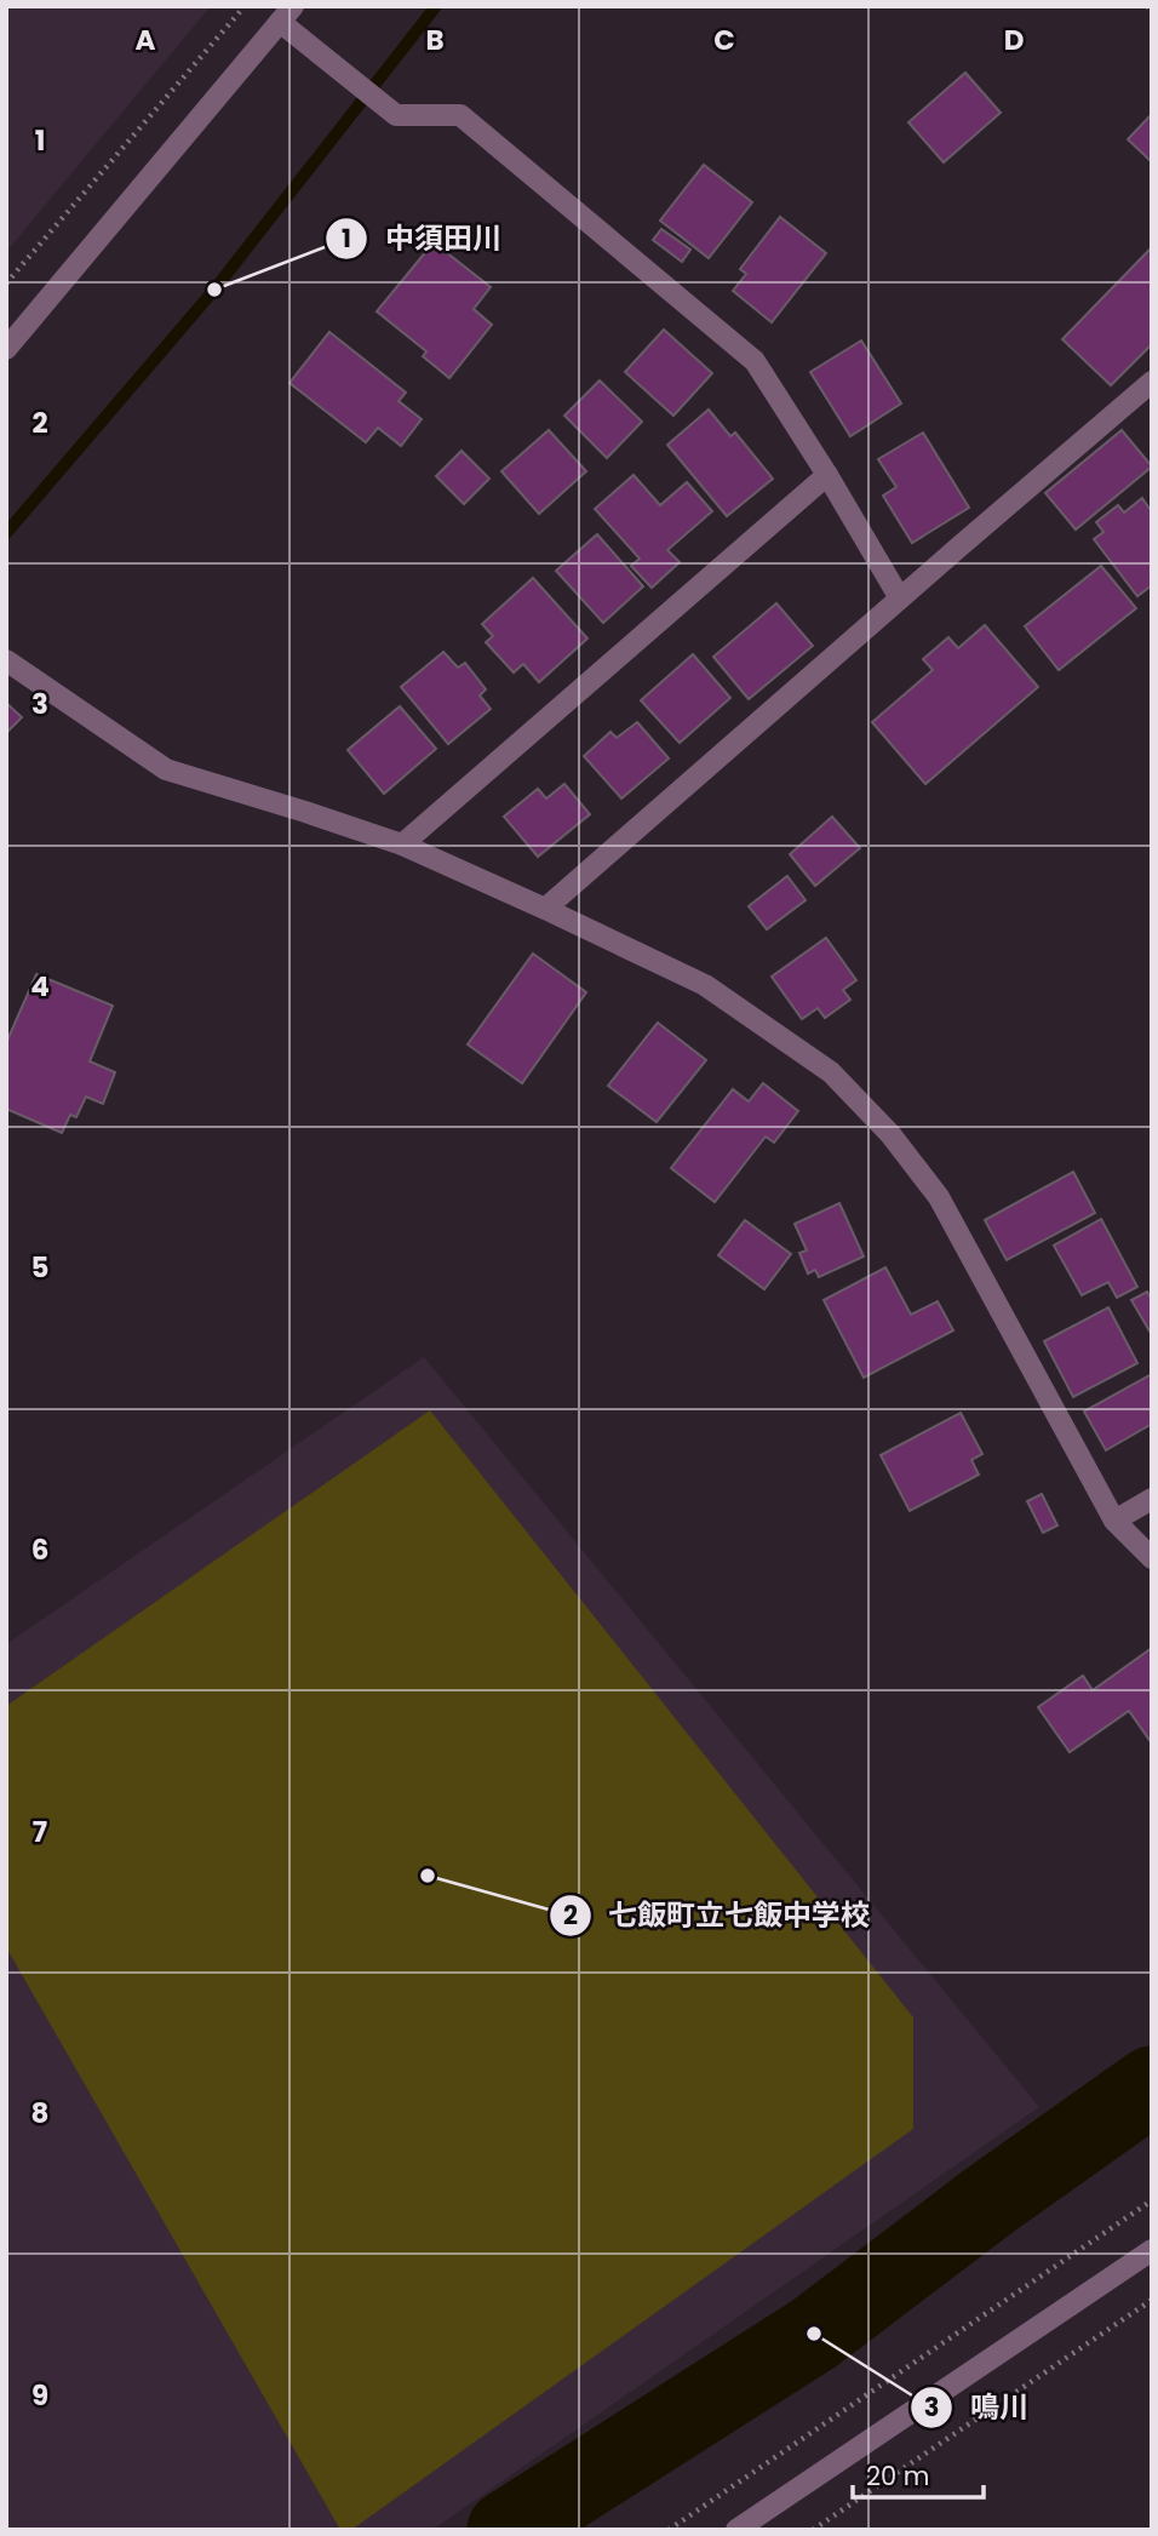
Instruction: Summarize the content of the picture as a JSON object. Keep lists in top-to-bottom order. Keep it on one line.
{"places":["中須田川","七飯町立七飯中学校","鳴川"],"scale_bar":"20 m","grid":{"columns":["A","B","C","D"],"rows":["1","2","3","4","5","6","7","8","9"]}}
